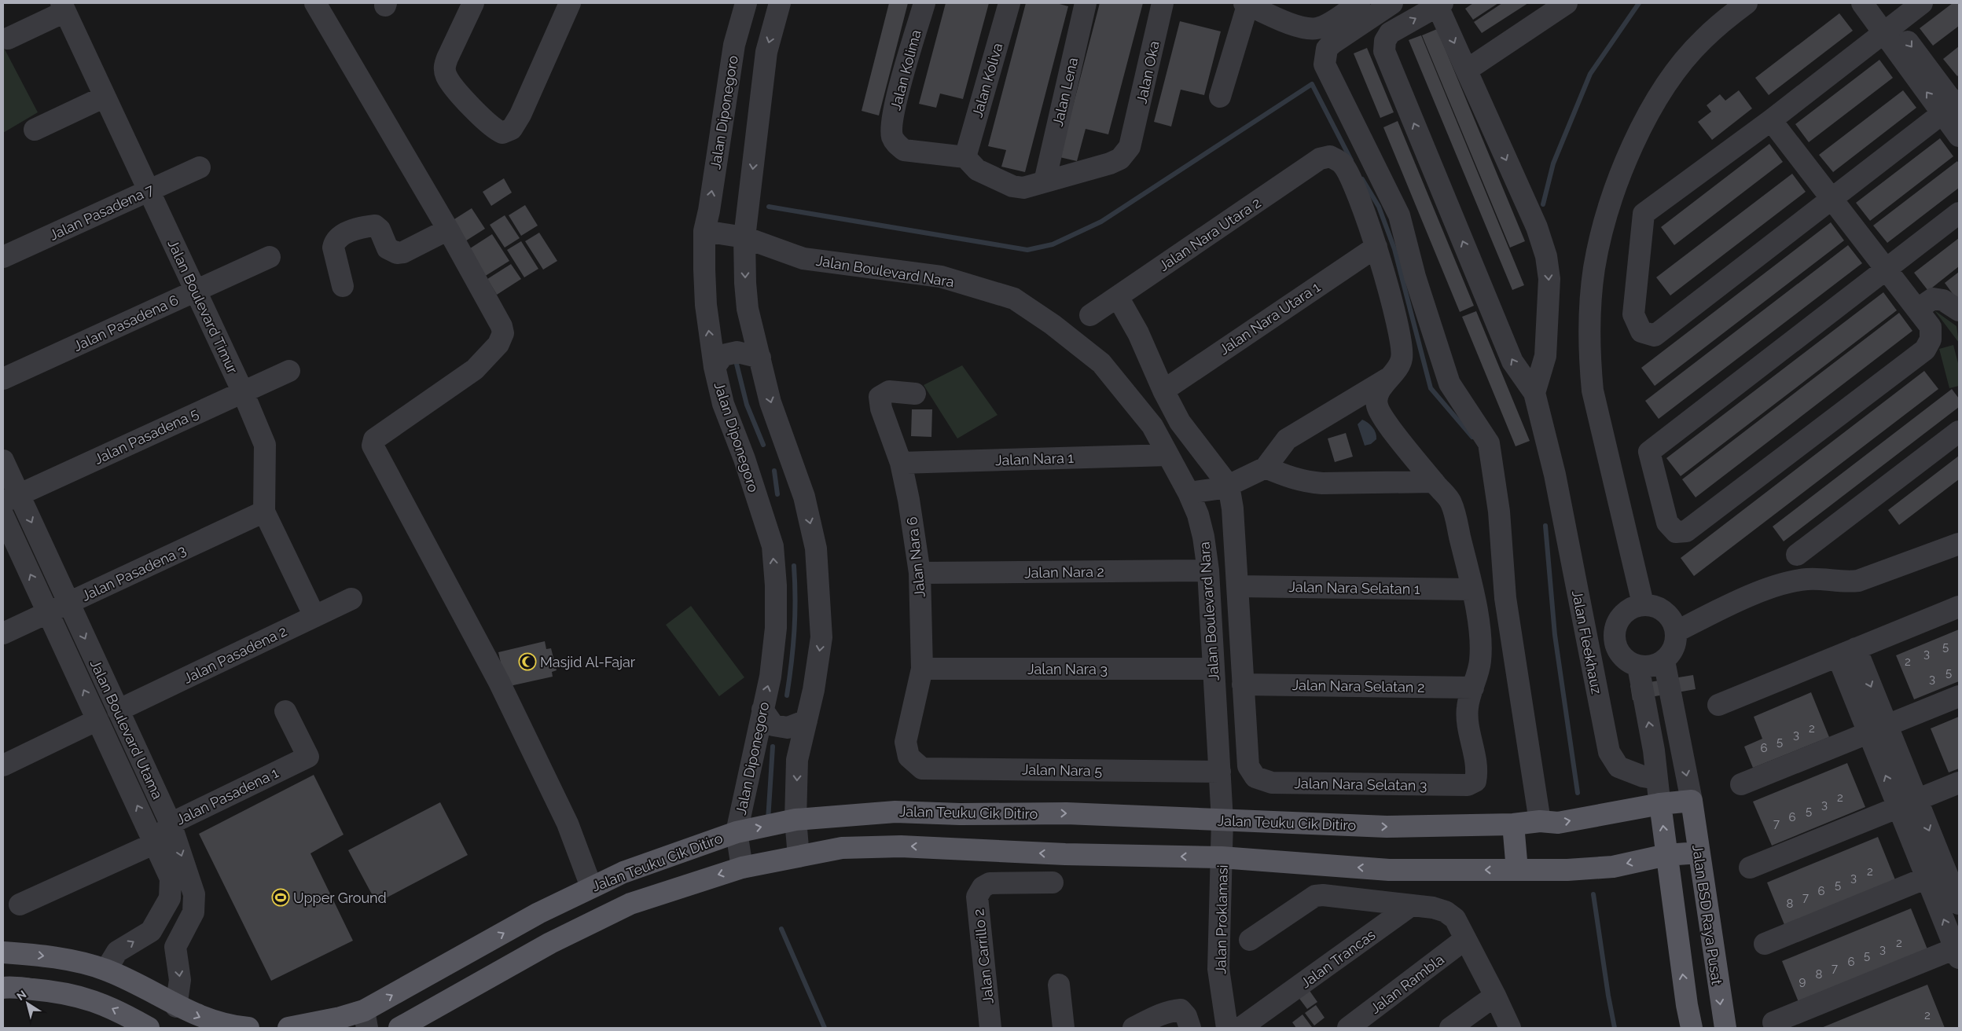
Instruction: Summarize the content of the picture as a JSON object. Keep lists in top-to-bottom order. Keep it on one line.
{"streets":{"main road":["Jalan Teuku Cik Ditiro","Jalan BSD Raya Pusat"],"street":["Jalan Kolima","Jalan Oka","Jalan Koliva","Jalan Lena","Jalan Diponegoro","Jalan Pasadena 7","Jalan Nara Utara 2","Jalan Boulevard Nara","Jalan Boulevard Timur","Jalan Nara Utara 1","Jalan Pasadena 6","Jalan Pasadena 5","Jalan Nara 1","Jalan Nara 6","Jalan Nara 2","Jalan Pasadena 3","Jalan Nara Selatan 1","Jalan Fleekhauz","Jalan Pasadena 2","Jalan Nara 3","Jalan Nara Selatan 2","Jalan Boulevard Utama","Jalan Nara 5","Jalan Nara Selatan 3","Jalan Pasadena 1","Jalan Proklamasi","Jalan Carrillo 2","Jalan Trancas","Jalan Rambla"]},"crossings":[["Jalan Kolima","Jalan Koliva"],["Jalan Oka","Jalan Lena"],["Jalan Diponegoro","Jalan Boulevard Nara"],["Jalan Diponegoro","Jalan Teuku Cik Ditiro"],["Jalan Pasadena 7","Jalan Boulevard Timur"],["Jalan Nara Utara 2","Jalan Nara Utara 1"],["Jalan Boulevard Nara","Jalan Nara 1"],["Jalan Boulevard Nara","Jalan Nara 2"],["Jalan Boulevard Nara","Jalan Nara 3"],["Jalan Boulevard Nara","Jalan Nara 5"],["Jalan Boulevard Nara","Jalan Teuku Cik Ditiro"],["Jalan Boulevard Nara","Jalan Proklamasi"],["Jalan Boulevard Timur","Jalan Pasadena 6"],["Jalan Boulevard Timur","Jalan Pasadena 5"],["Jalan Boulevard Timur","Jalan Pasadena 3"],["Jalan Boulevard Timur","Jalan Pasadena 2"],["Jalan Pasadena 5","Jalan Boulevard Utama"],["Jalan Nara 1","Jalan Nara 6"],["Jalan Nara 6","Jalan Nara 2"],["Jalan Nara 6","Jalan Nara 3"],["Jalan Nara 6","Jalan Nara 5"],["Jalan Pasadena 3","Jalan Boulevard Utama"],["Jalan Pasadena 2","Jalan Boulevard Utama"],["Jalan Nara Selatan 2","Jalan Nara Selatan 3"],["Jalan Boulevard Utama","Jalan Pasadena 1"],["Jalan Teuku Cik Ditiro","Jalan BSD Raya Pusat"],["Jalan Teuku Cik Ditiro","Jalan Proklamasi"]],"places":{"mosque":["Masjid Al-Fajar"],"sports":["Upper Ground"]},"house_numbers":["5","3","2","5","3","2","3","5","6","2","3","5","6","7","2","3","5","6","7","8","2","3","5","6","7","8","9","2"],"north":"top left"}
